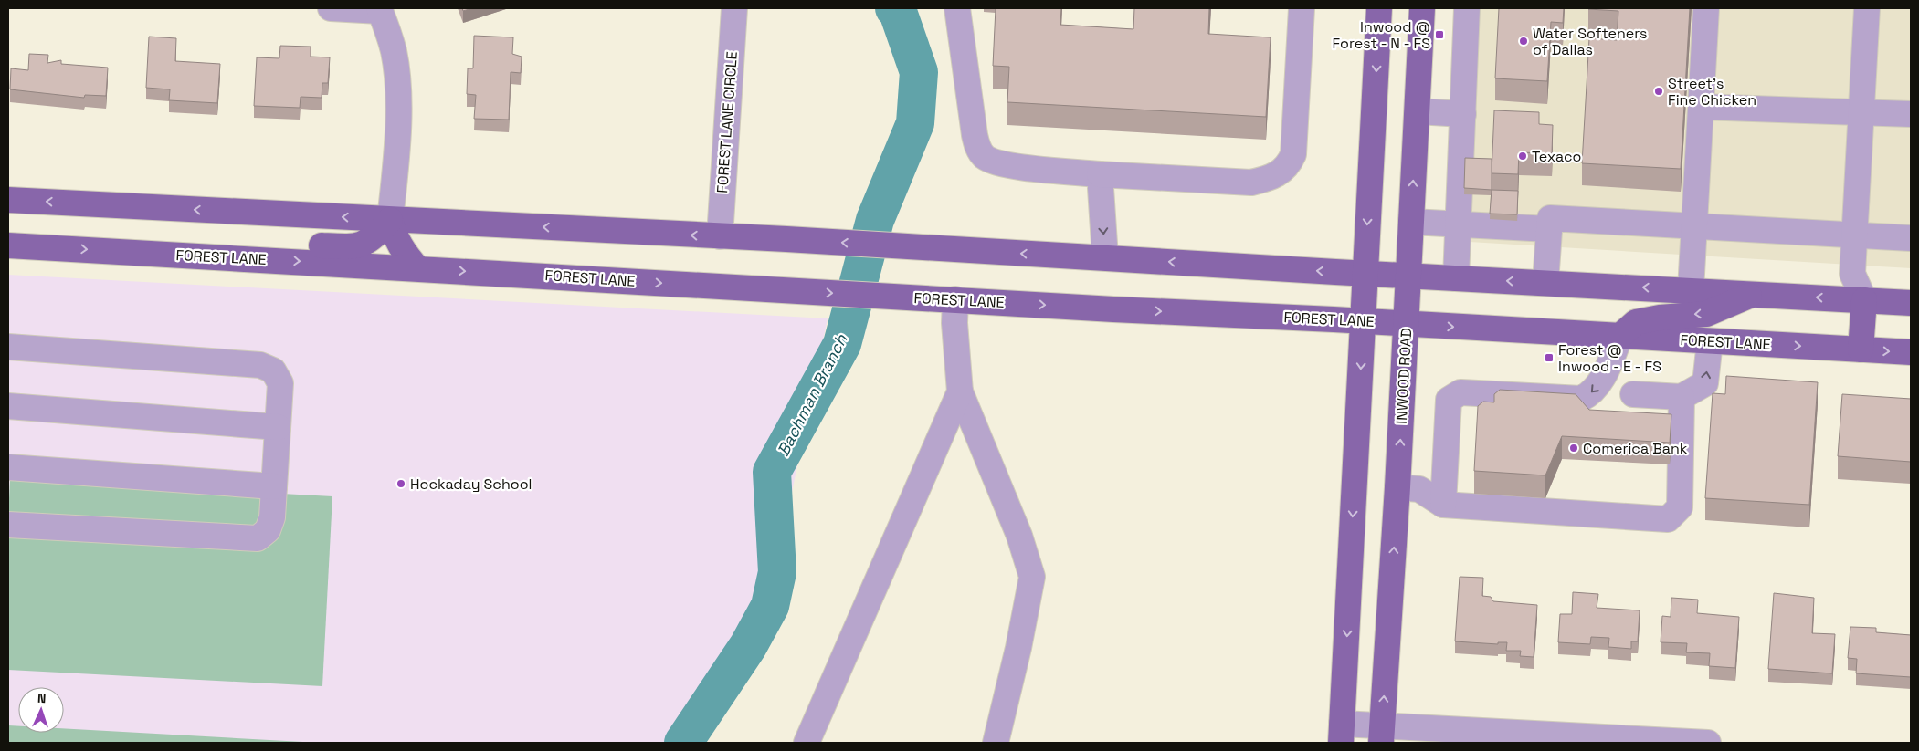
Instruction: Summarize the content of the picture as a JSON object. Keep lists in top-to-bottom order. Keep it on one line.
{"streets":{"main road":["FOREST LANE","INWOOD ROAD"],"street":["FOREST LANE CIRCLE"]},"crossings":[["FOREST LANE","INWOOD ROAD"]],"water":["Bachman Branch"],"places":{"transit":["Inwood @ Forest - N - FS","Forest @ Inwood - E - FS"],"other":["Water Softeners of Dallas","Street's Fine Chicken","Texaco","Comerica Bank","Hockaday School"]},"north":"top"}
